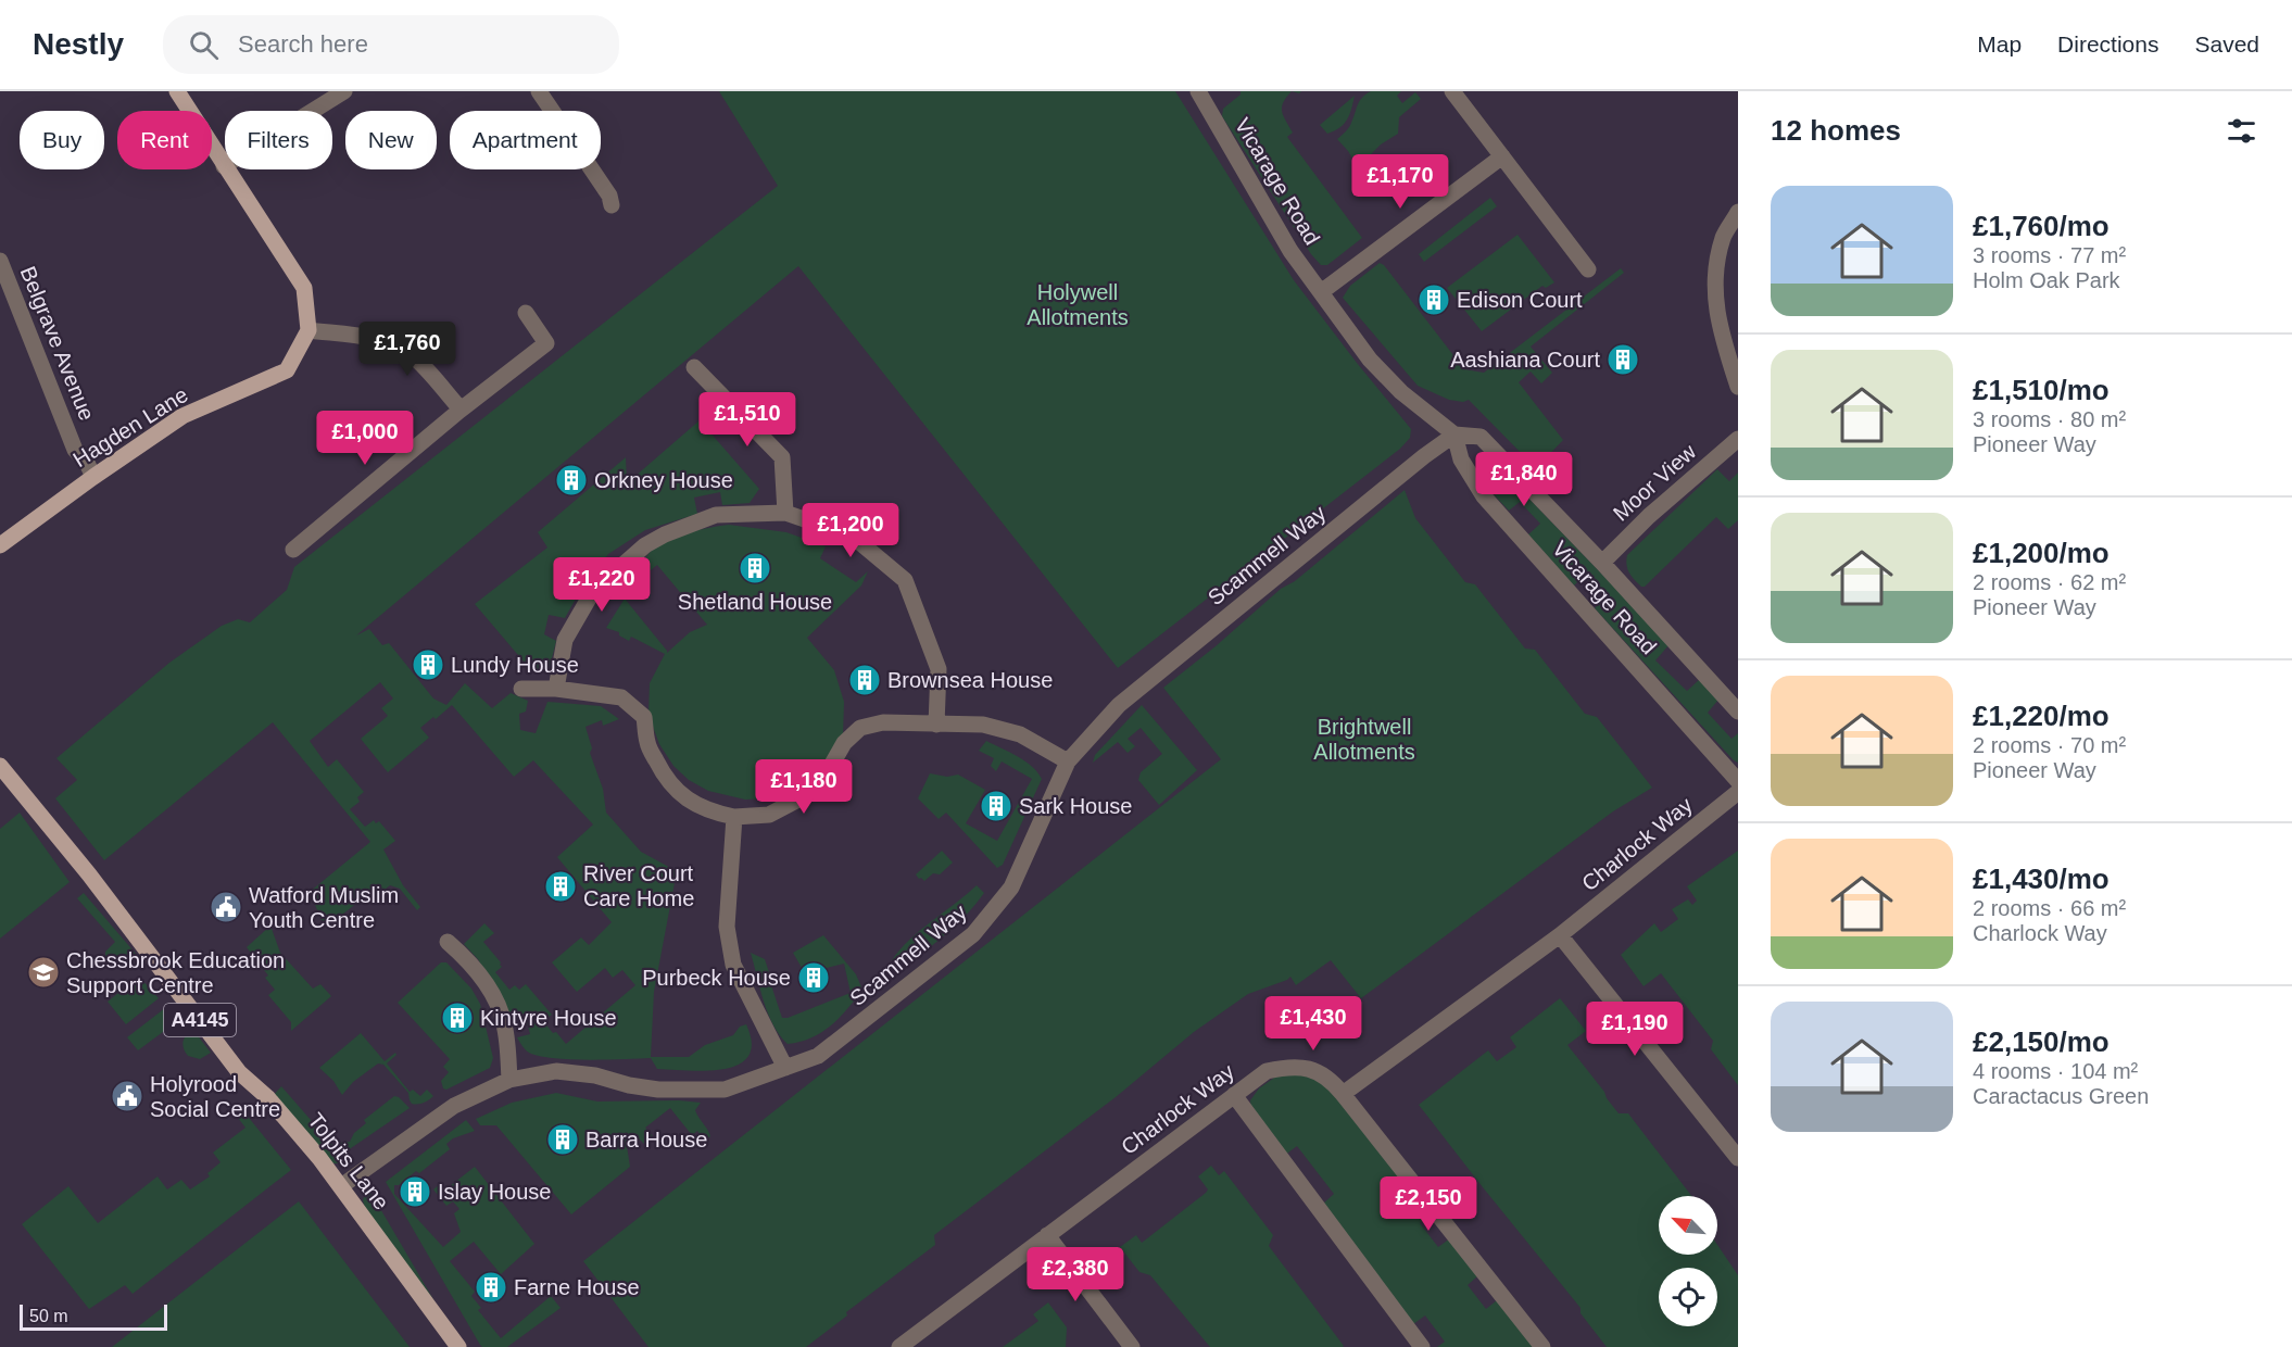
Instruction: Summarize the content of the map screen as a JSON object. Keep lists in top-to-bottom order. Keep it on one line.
{"streets":{"main road":["Hagden Lane","A4145","Tolpits Lane"],"street":["Vicarage Road","Belgrave Avenue","Moor View","Scammell Way","Charlock Way"]},"crossings":[["Vicarage Road","Moor View"],["Vicarage Road","Scammell Way"],["Belgrave Avenue","Hagden Lane"],["Scammell Way","Tolpits Lane"]],"parks":["Holywell Allotments","Brightwell Allotments"],"places":{"building":["Edison Court","Aashiana Court","Orkney House","Shetland House","Lundy House","Brownsea House","Sark House","River Court Care Home","Purbeck House","Kintyre House","Barra House","Islay House","Farne House"],"public building":["Watford Muslim Youth Centre","Holyrood Social Centre"],"school or university":["Chessbrook Education Support Centre"]},"scale_bar":"50 m","north":"top left","page":{"header":"Nestly","search":"Search here","nav":["Map","Directions","Saved"],"heading":"12 homes","chip":["Buy","Rent","Filters","New","Apartment"],"price":["£1,170","£1,760","£1,510","£1,000","£1,840","£1,200","£1,220","£1,180","£1,430","£1,190","£2,150","£2,380"],"list":[{"name":"£1,760/mo","note":"3 rooms · 77 m² · Holm Oak Park"},{"name":"£1,510/mo","note":"3 rooms · 80 m² · Pioneer Way"},{"name":"£1,200/mo","note":"2 rooms · 62 m² · Pioneer Way"},{"name":"£1,220/mo","note":"2 rooms · 70 m² · Pioneer Way"},{"name":"£1,430/mo","note":"2 rooms · 66 m² · Charlock Way"},{"name":"£2,150/mo","note":"4 rooms · 104 m² · Caractacus Green"}],"scale":"50 m"}}
